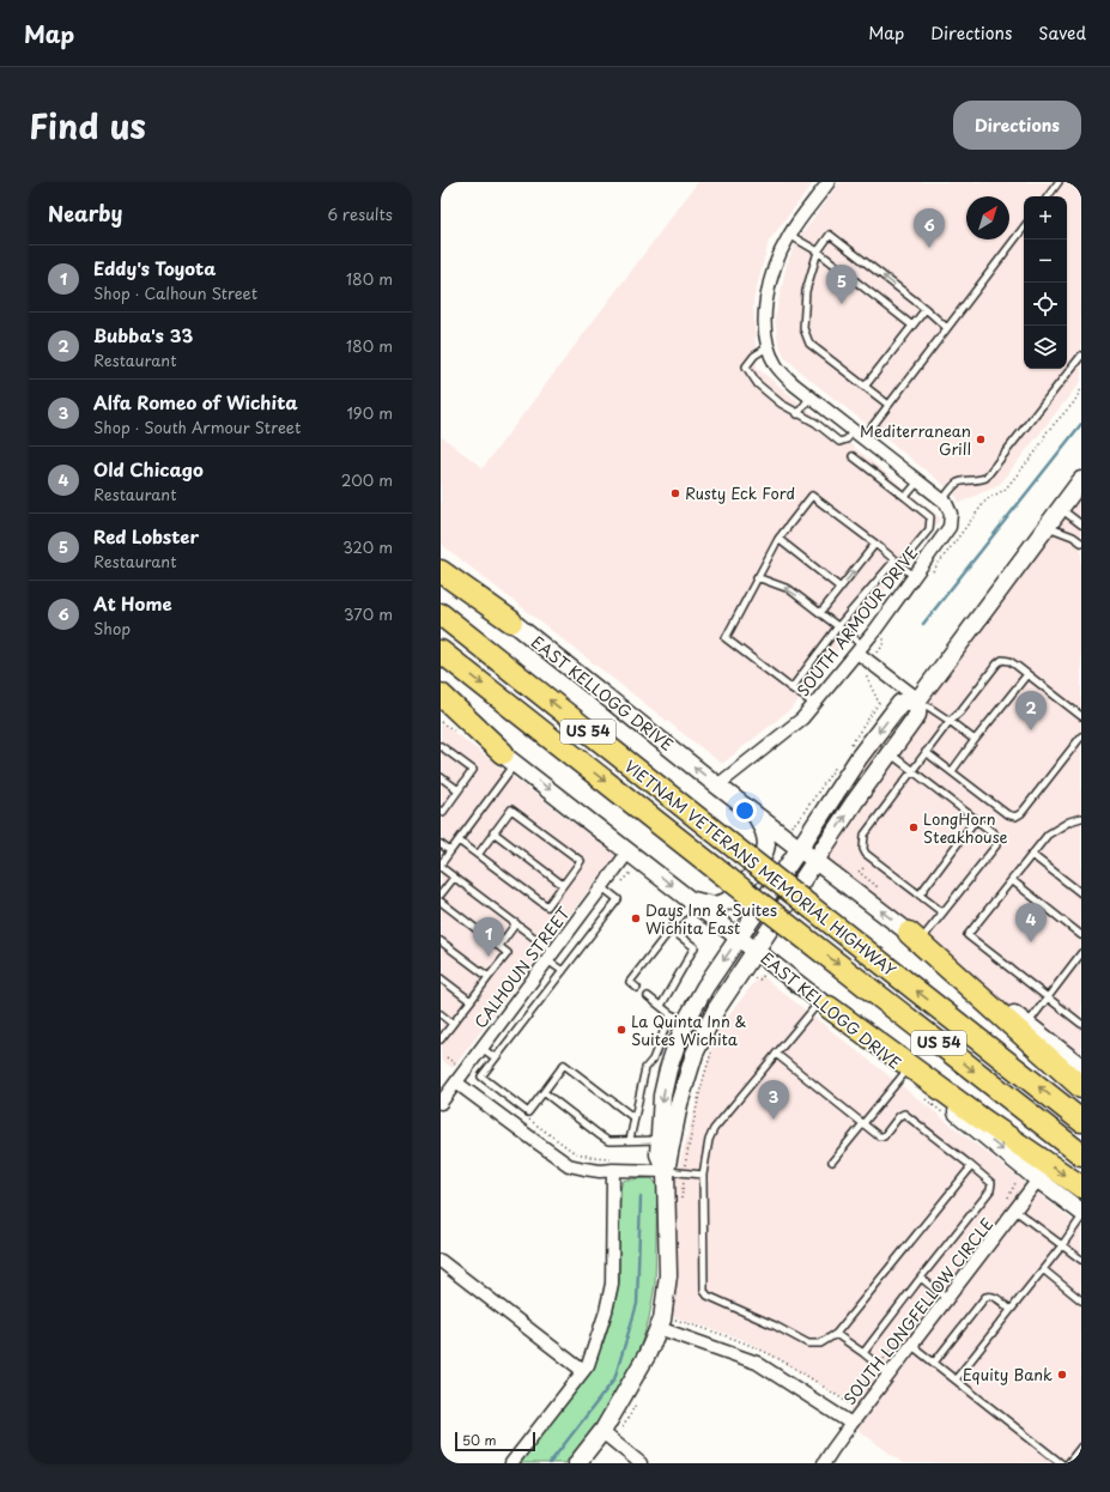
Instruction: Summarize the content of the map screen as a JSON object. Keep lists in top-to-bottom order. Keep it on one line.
{"streets":{"highway":["US 54","VIETNAM VETERANS MEMORIAL HIGHWAY"],"street":["SOUTH ARMOUR DRIVE","EAST KELLOGG DRIVE","CALHOUN STREET","SOUTH LONGFELLOW CIRCLE"]},"crossings":[["SOUTH ARMOUR DRIVE","EAST KELLOGG DRIVE"],["EAST KELLOGG DRIVE","CALHOUN STREET"],["EAST KELLOGG DRIVE","SOUTH LONGFELLOW CIRCLE"]],"places":["Mediterranean Grill","Rusty Eck Ford","LongHorn Steakhouse","Days Inn & Suites Wichita East","La Quinta Inn & Suites Wichita","Equity Bank"],"scale_bar":"50 m","north":"top right","page":{"header":"Map","nav":["Map","Directions","Saved"],"title":"Find us","buttons":"Directions","heading":["Nearby","6 results"],"map_buttons":["+","−"],"pins":["6","5","2","4","1","3"],"list":[{"mark":"1","name":"Eddy's Toyota","note":"Shop · Calhoun Street","value":"180 m"},{"mark":"2","name":"Bubba's 33","note":"Restaurant","value":"180 m"},{"mark":"3","name":"Alfa Romeo of Wichita","note":"Shop · South Armour Street","value":"190 m"},{"mark":"4","name":"Old Chicago","note":"Restaurant","value":"200 m"},{"mark":"5","name":"Red Lobster","note":"Restaurant","value":"320 m"},{"mark":"6","name":"At Home","note":"Shop","value":"370 m"}],"scale":"50 m"}}
